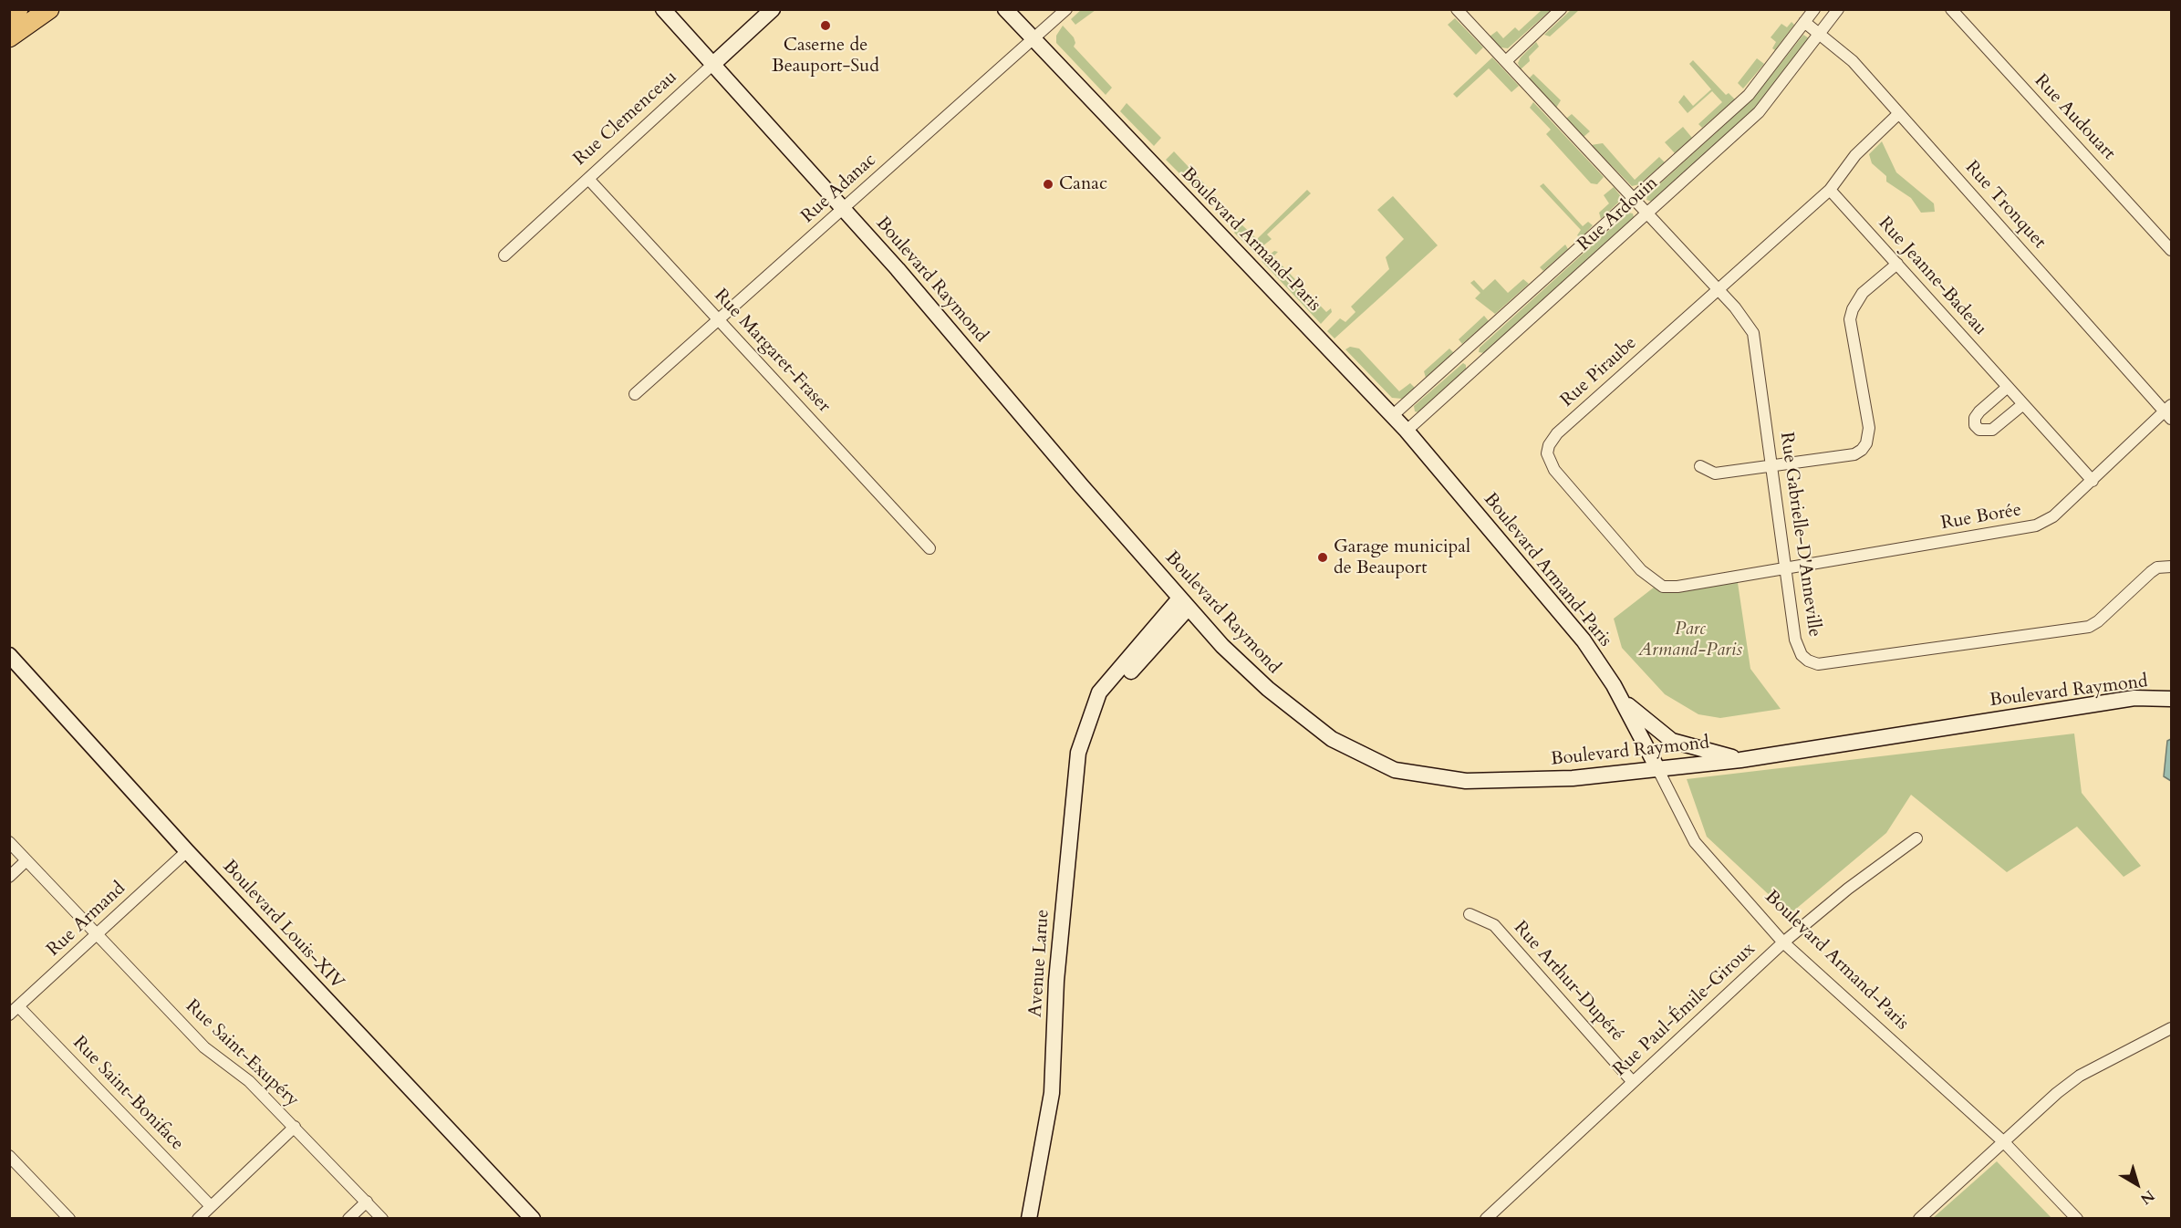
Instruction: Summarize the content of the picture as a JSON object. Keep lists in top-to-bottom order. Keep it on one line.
{"streets":{"street":["Rue Audouart","Rue Clemenceau","Rue Adanac","Rue Tronquet","Rue Ardouin","Boulevard Armand-Paris","Rue Jeanne-Badeau","Boulevard Raymond","Rue Margaret-Fraser","Rue Piraube","Rue Borée","Rue Gabrielle-D'Anneville","Rue Armand","Boulevard Louis-XIV","Avenue Larue","Rue Arthur-Dupéré","Rue Paul-Émile-Giroux","Rue Saint-Exupéry","Rue Saint-Boniface"]},"crossings":[["Rue Clemenceau","Boulevard Raymond"],["Rue Clemenceau","Rue Margaret-Fraser"],["Rue Adanac","Boulevard Armand-Paris"],["Rue Adanac","Boulevard Raymond"],["Rue Adanac","Rue Margaret-Fraser"],["Rue Tronquet","Rue Ardouin"],["Rue Tronquet","Rue Piraube"],["Rue Tronquet","Rue Borée"],["Rue Ardouin","Boulevard Armand-Paris"],["Rue Ardouin","Rue Gabrielle-D'Anneville"],["Boulevard Armand-Paris","Boulevard Raymond"],["Boulevard Armand-Paris","Rue Paul-Émile-Giroux"],["Rue Jeanne-Badeau","Rue Piraube"],["Rue Jeanne-Badeau","Rue Borée"],["Boulevard Raymond","Avenue Larue"],["Rue Piraube","Rue Borée"],["Rue Piraube","Rue Gabrielle-D'Anneville"],["Rue Borée","Rue Gabrielle-D'Anneville"],["Rue Armand","Boulevard Louis-XIV"],["Rue Armand","Rue Saint-Exupéry"],["Rue Armand","Rue Saint-Boniface"],["Rue Arthur-Dupéré","Rue Paul-Émile-Giroux"]],"parks":["Parc Armand-Paris"],"places":["Caserne de Beauport-Sud","Canac","Garage municipal de Beauport"],"north":"bottom right"}
